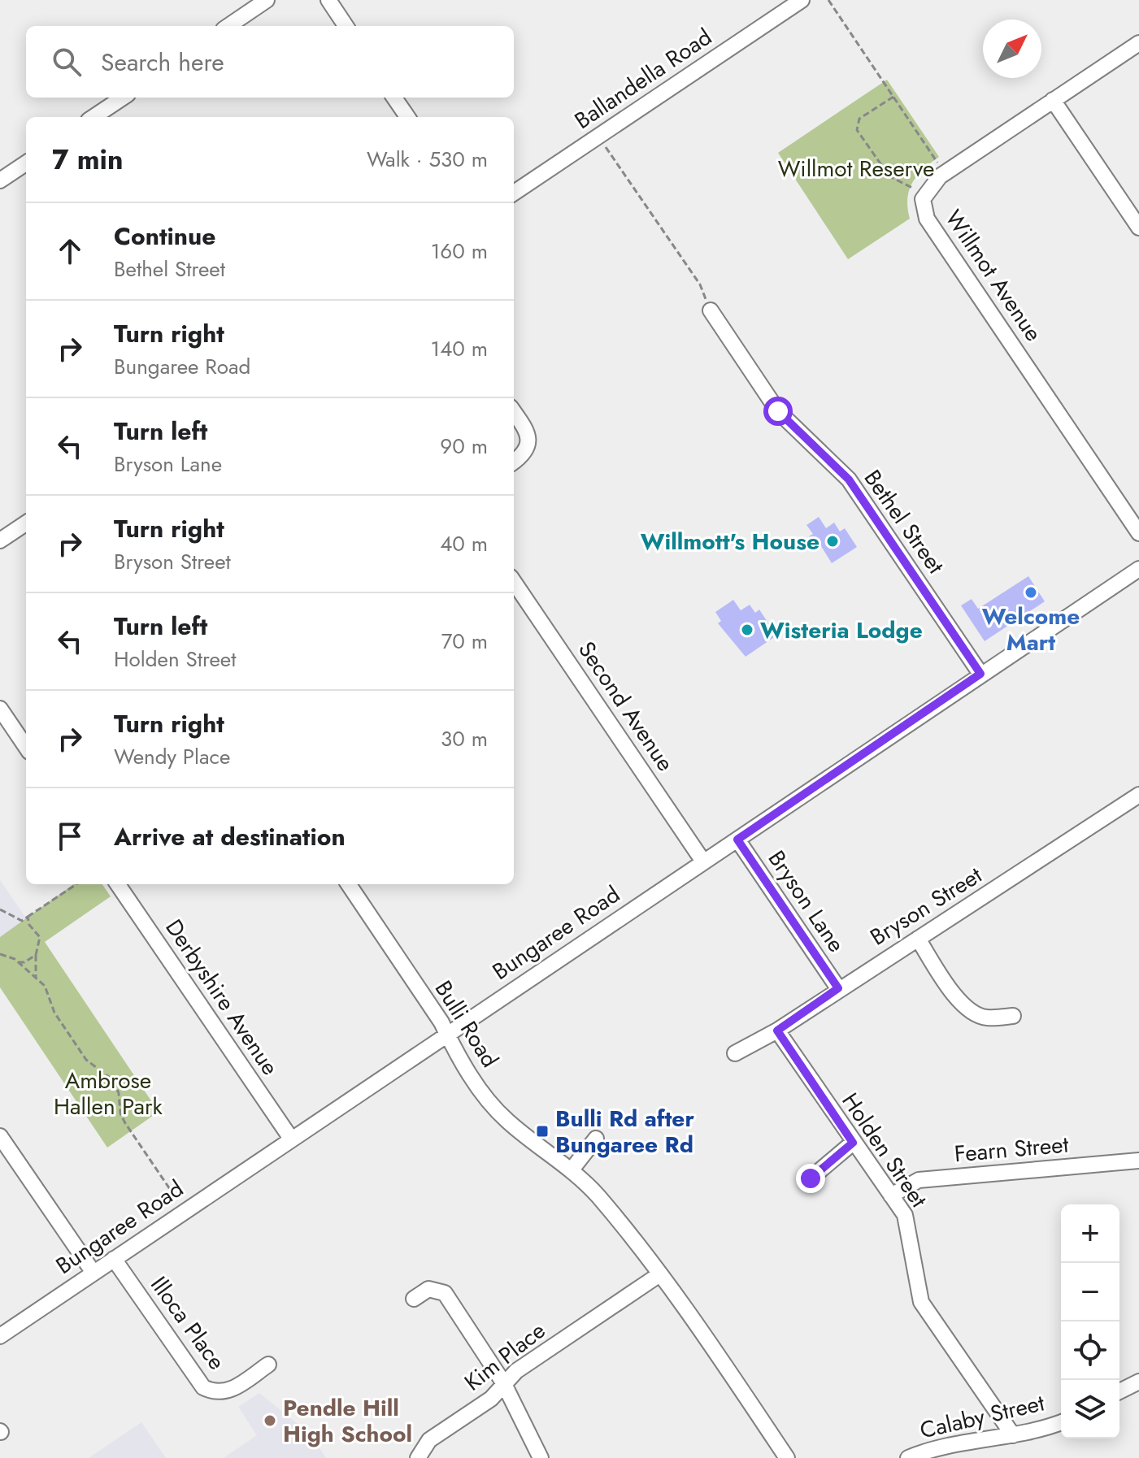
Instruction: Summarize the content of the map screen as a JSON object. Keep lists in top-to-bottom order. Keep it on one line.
{"streets":{"street":["Ballandella Road","Willmot Avenue","Bethel Street","Second Avenue","Bryson Lane","Bryson Street","Bungaree Road","Derbyshire Avenue","Bulli Road","Fearn Street","Holden Street","Illoca Place","Kim Place","Calaby Street"]},"crossings":[["Bethel Street","Bungaree Road"],["Second Avenue","Bungaree Road"],["Bryson Lane","Bryson Street"],["Bryson Lane","Bungaree Road"],["Bryson Street","Holden Street"],["Bungaree Road","Derbyshire Avenue"],["Bungaree Road","Bulli Road"],["Bungaree Road","Illoca Place"],["Bulli Road","Kim Place"],["Fearn Street","Holden Street"],["Holden Street","Calaby Street"]],"parks":["Willmot Reserve","Ambrose Hallen Park"],"places":{"other":["Willmott's House","Welcome Mart","Wisteria Lodge","Pendle Hill High School"],"transit":["Bulli Rd after Bungaree Rd"]},"north":"top right","page":{"search":"Search here","heading":["7 min","Walk · 530 m"],"list":[["Continue","Bethel Street","160 m"],["Turn right","Bungaree Road","140 m"],["Turn left","Bryson Lane","90 m"],["Turn right","Bryson Street","40 m"],["Turn left","Holden Street","70 m"],["Turn right","Wendy Place","30 m"],"Arrive at destination"],"map_buttons":["+","−"]}}
